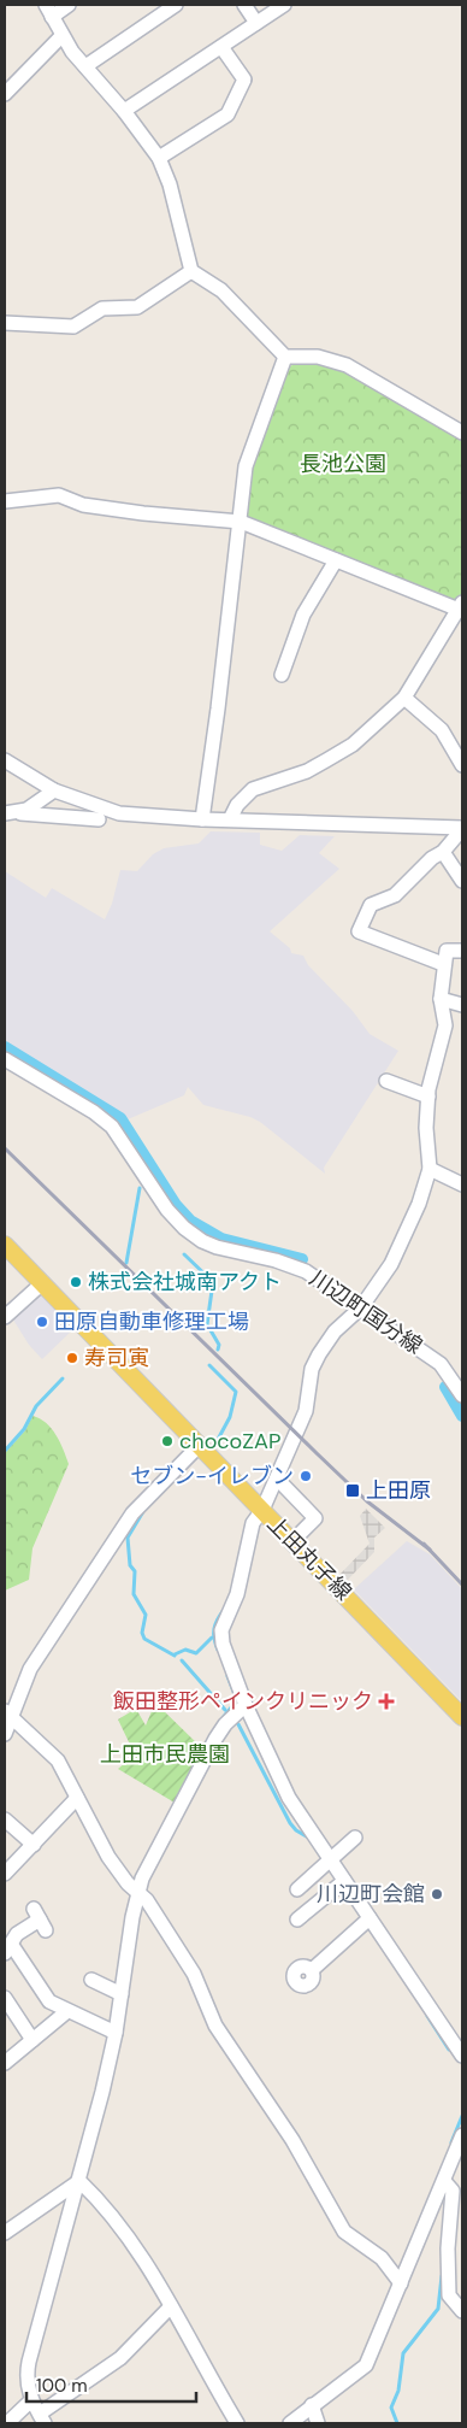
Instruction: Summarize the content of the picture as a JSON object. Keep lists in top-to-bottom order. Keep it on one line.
{"streets":{"main road":["上田丸子線"],"street":["川辺町国分線"]},"parks":["長池公園","上田市民農園"],"places":{"other":["株式会社城南アクト","田原自動車修理工場","寿司寅","chocoZAP","セブン-イレブン","川辺町会館"],"transit":["上田原"],"health":["飯田整形ペインクリニック"]},"scale_bar":"100 m"}
